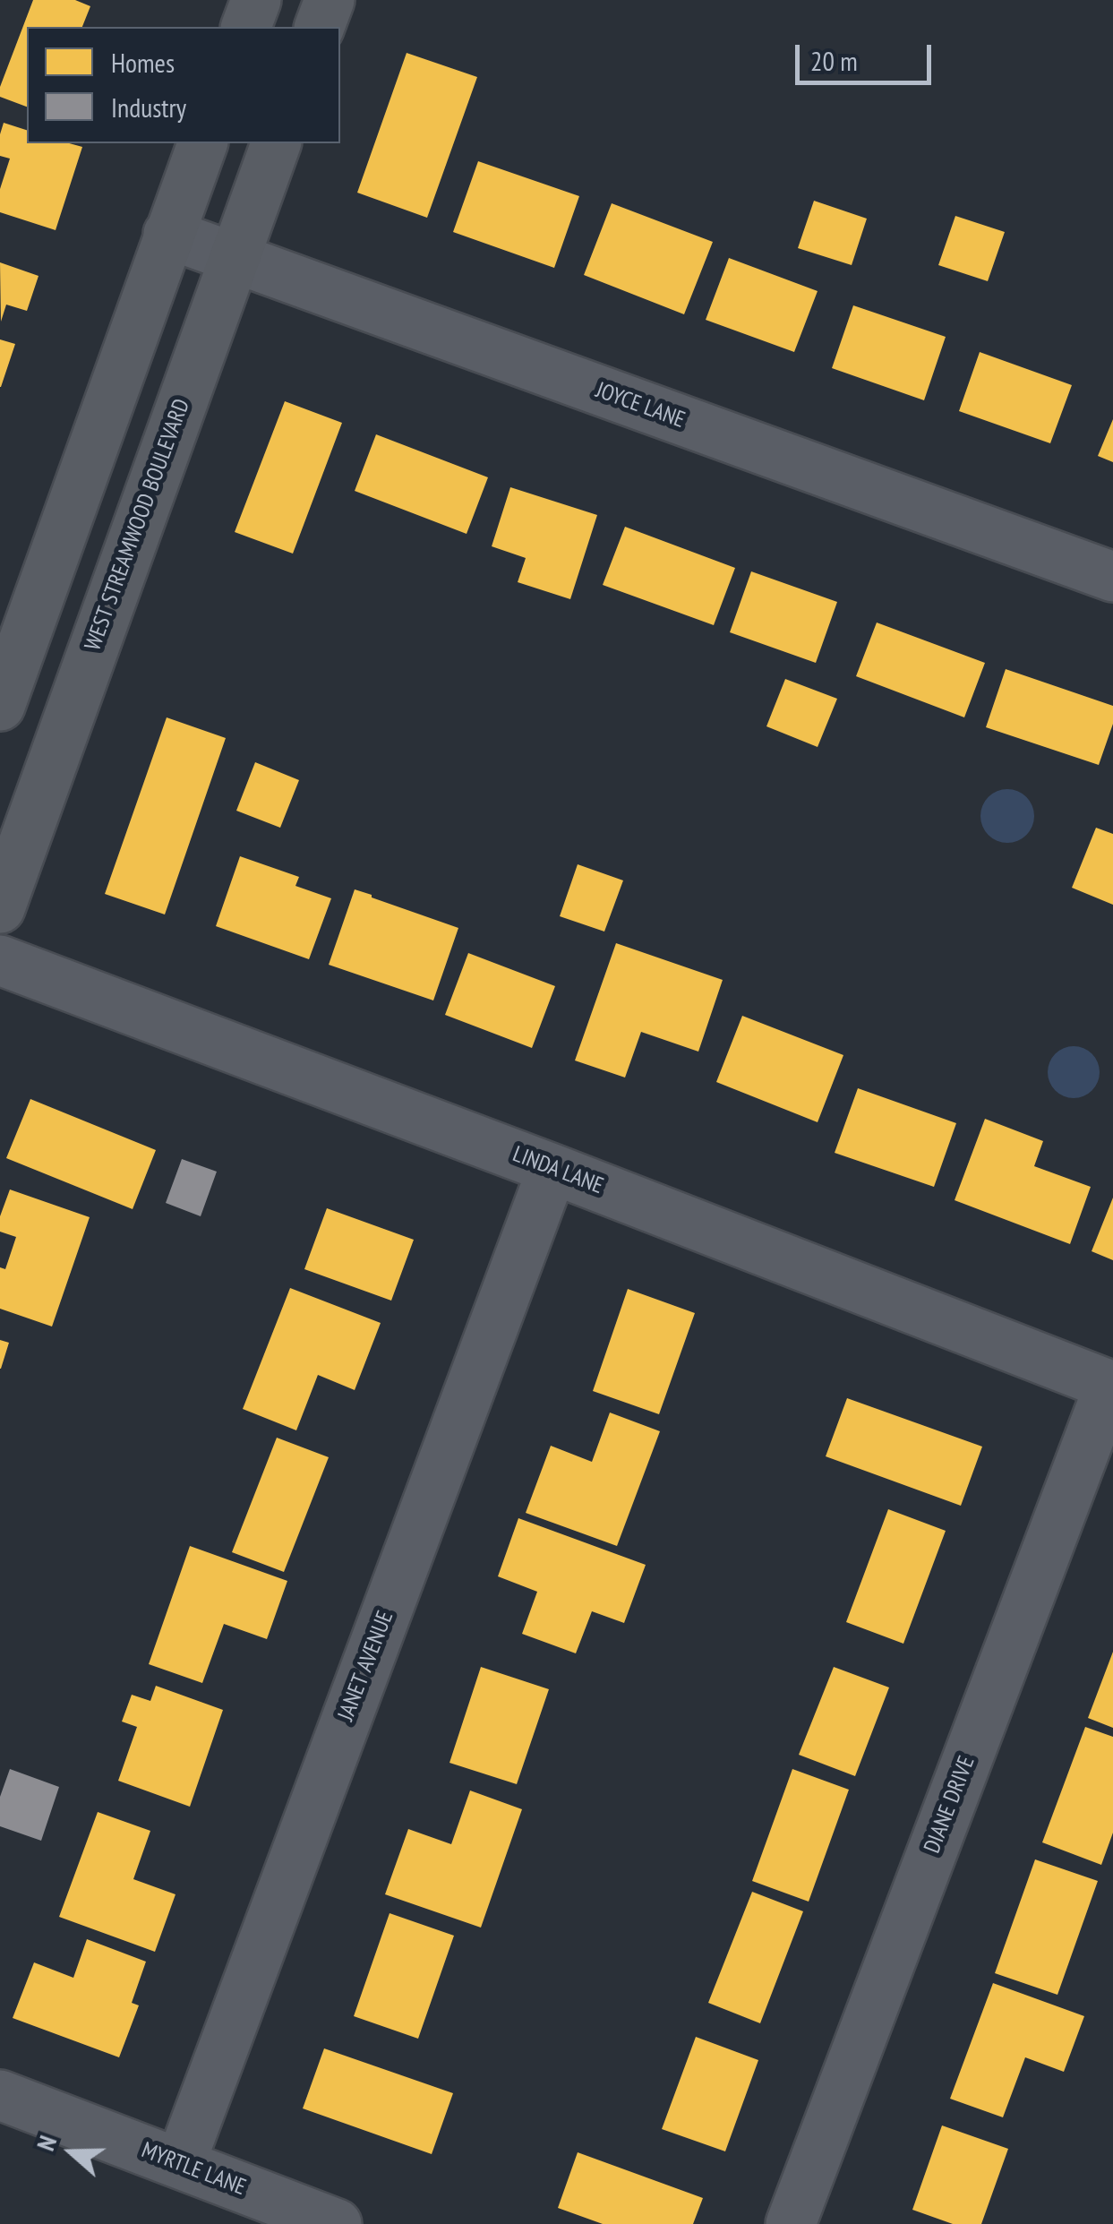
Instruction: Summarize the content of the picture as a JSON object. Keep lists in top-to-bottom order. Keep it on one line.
{"streets":{"street":["JOYCE LANE","WEST STREAMWOOD BOULEVARD","LINDA LANE","JANET AVENUE","DIANE DRIVE","MYRTLE LANE"]},"crossings":[["JOYCE LANE","WEST STREAMWOOD BOULEVARD"],["LINDA LANE","JANET AVENUE"],["LINDA LANE","DIANE DRIVE"],["JANET AVENUE","MYRTLE LANE"]],"legend":["Homes","Industry"],"scale_bar":"20 m","north":"left"}
